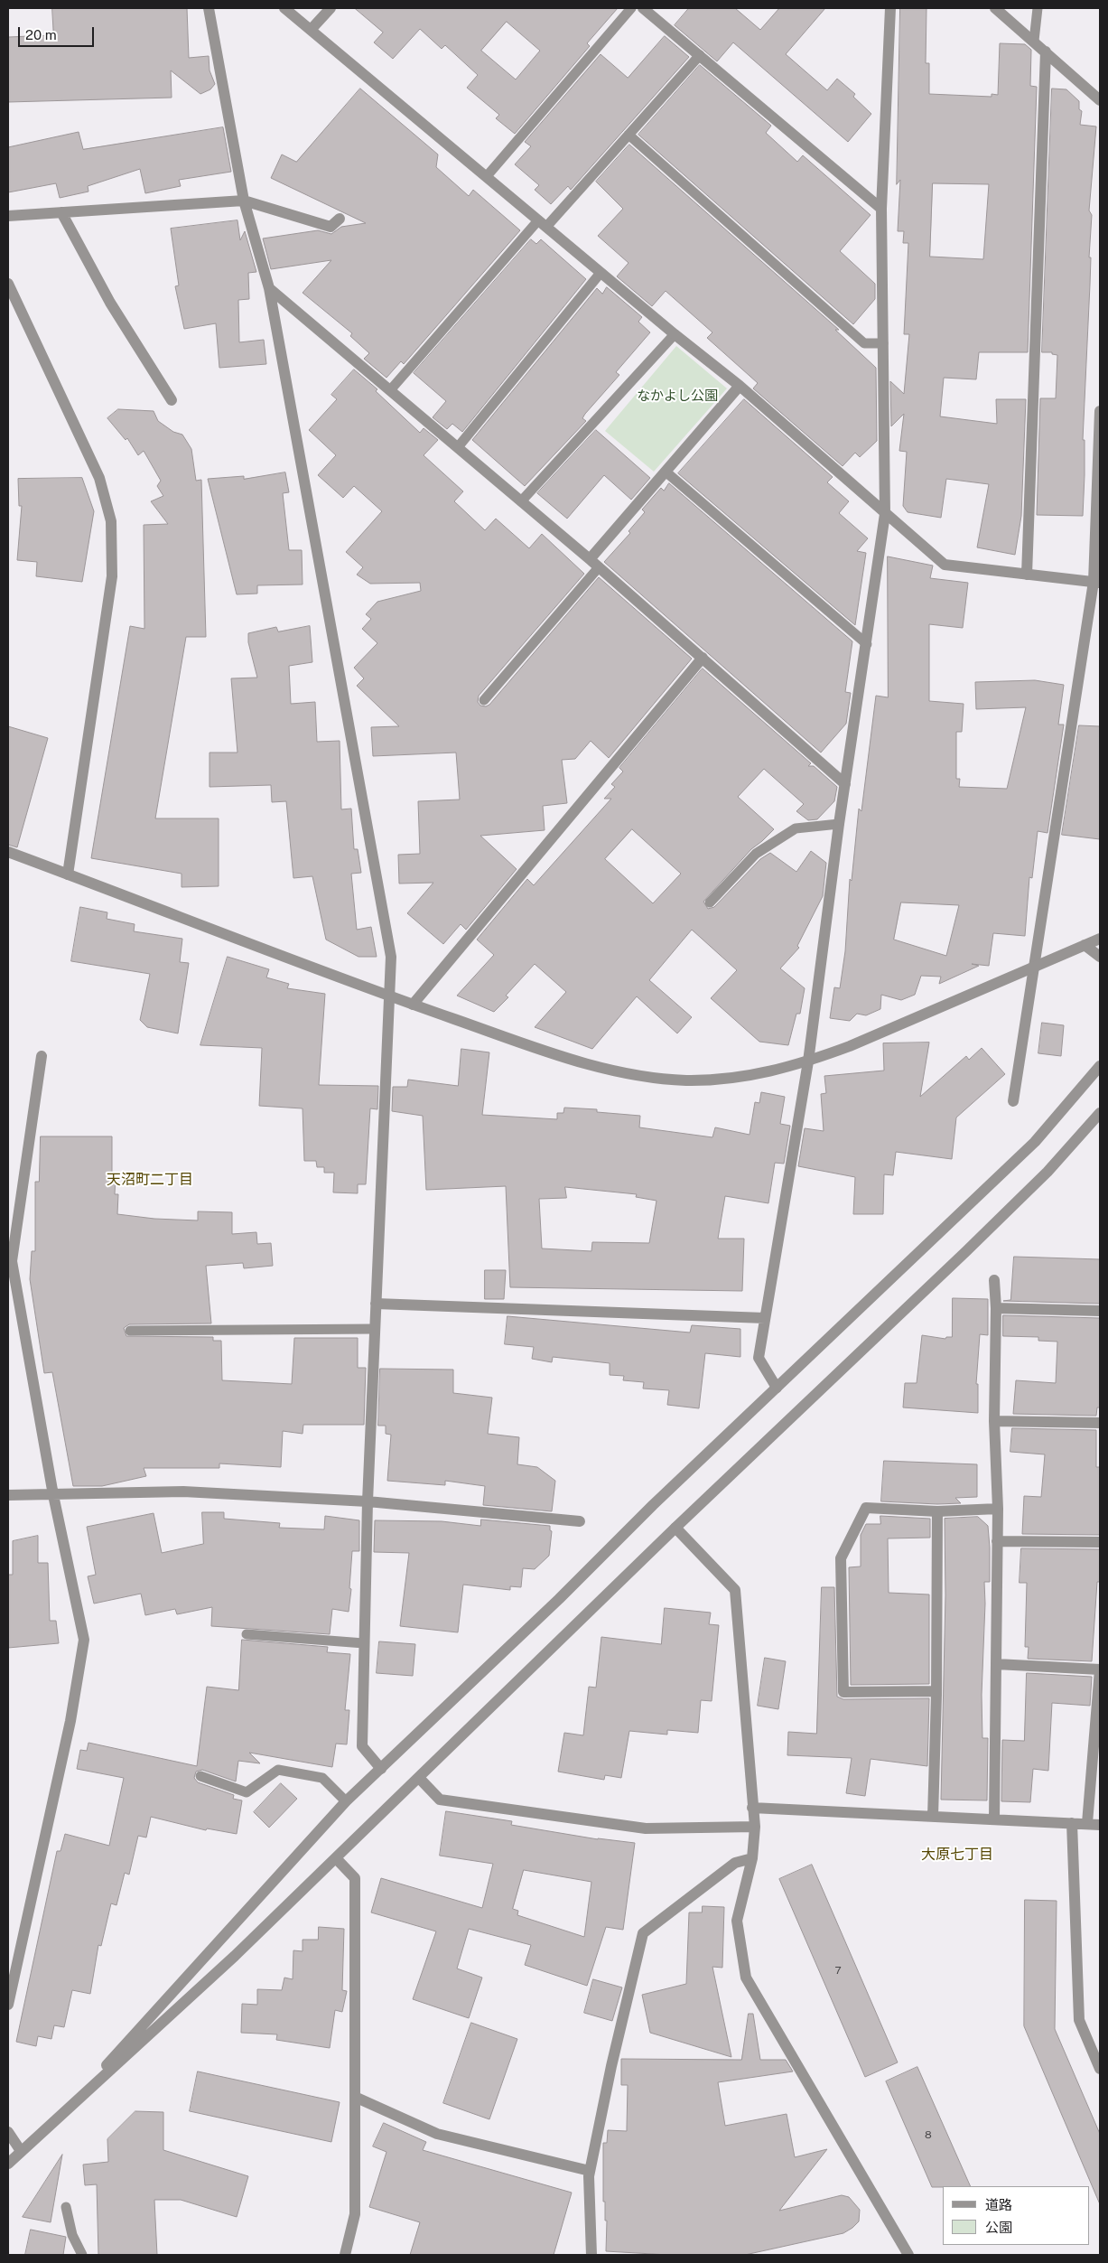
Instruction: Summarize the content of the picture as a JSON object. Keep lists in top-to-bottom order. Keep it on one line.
{"districts":["天沼町二丁目","大原七丁目"],"parks":["なかよし公園"],"house_numbers":["7","8"],"legend":["道路","公園"],"scale_bar":"20 m"}
